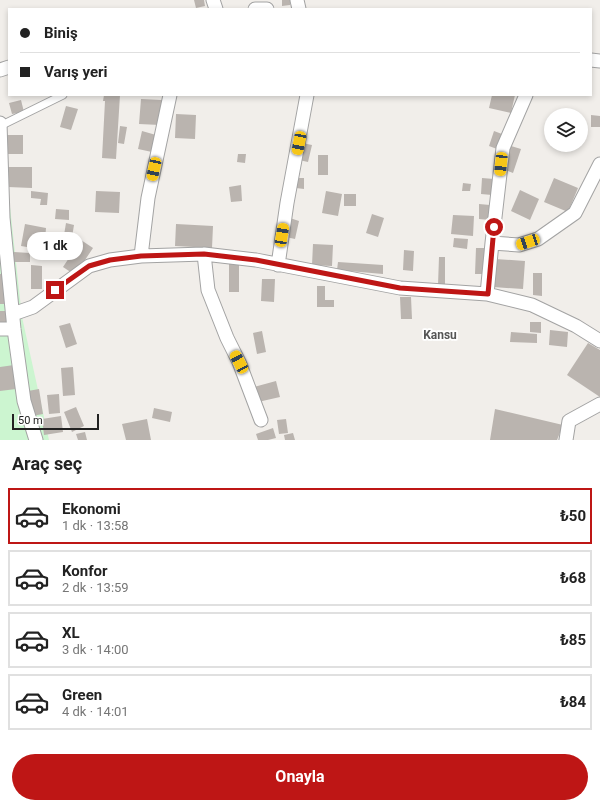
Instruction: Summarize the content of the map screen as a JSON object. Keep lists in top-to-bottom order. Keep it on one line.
{"districts":["Kansu"],"scale_bar":"50 m","page":{"banner":["Biniş","Varış yeri"],"bubble":"1 dk","scale":"50 m","heading":"Araç seç","list":[{"name":"Ekonomi","note":"1 dk · 13:58","value":"₺50"},{"name":"Konfor","note":"2 dk · 13:59","value":"₺68"},{"name":"XL","note":"3 dk · 14:00","value":"₺85"},{"name":"Green","note":"4 dk · 14:01","value":"₺84"}],"buttons":"Onayla"}}
